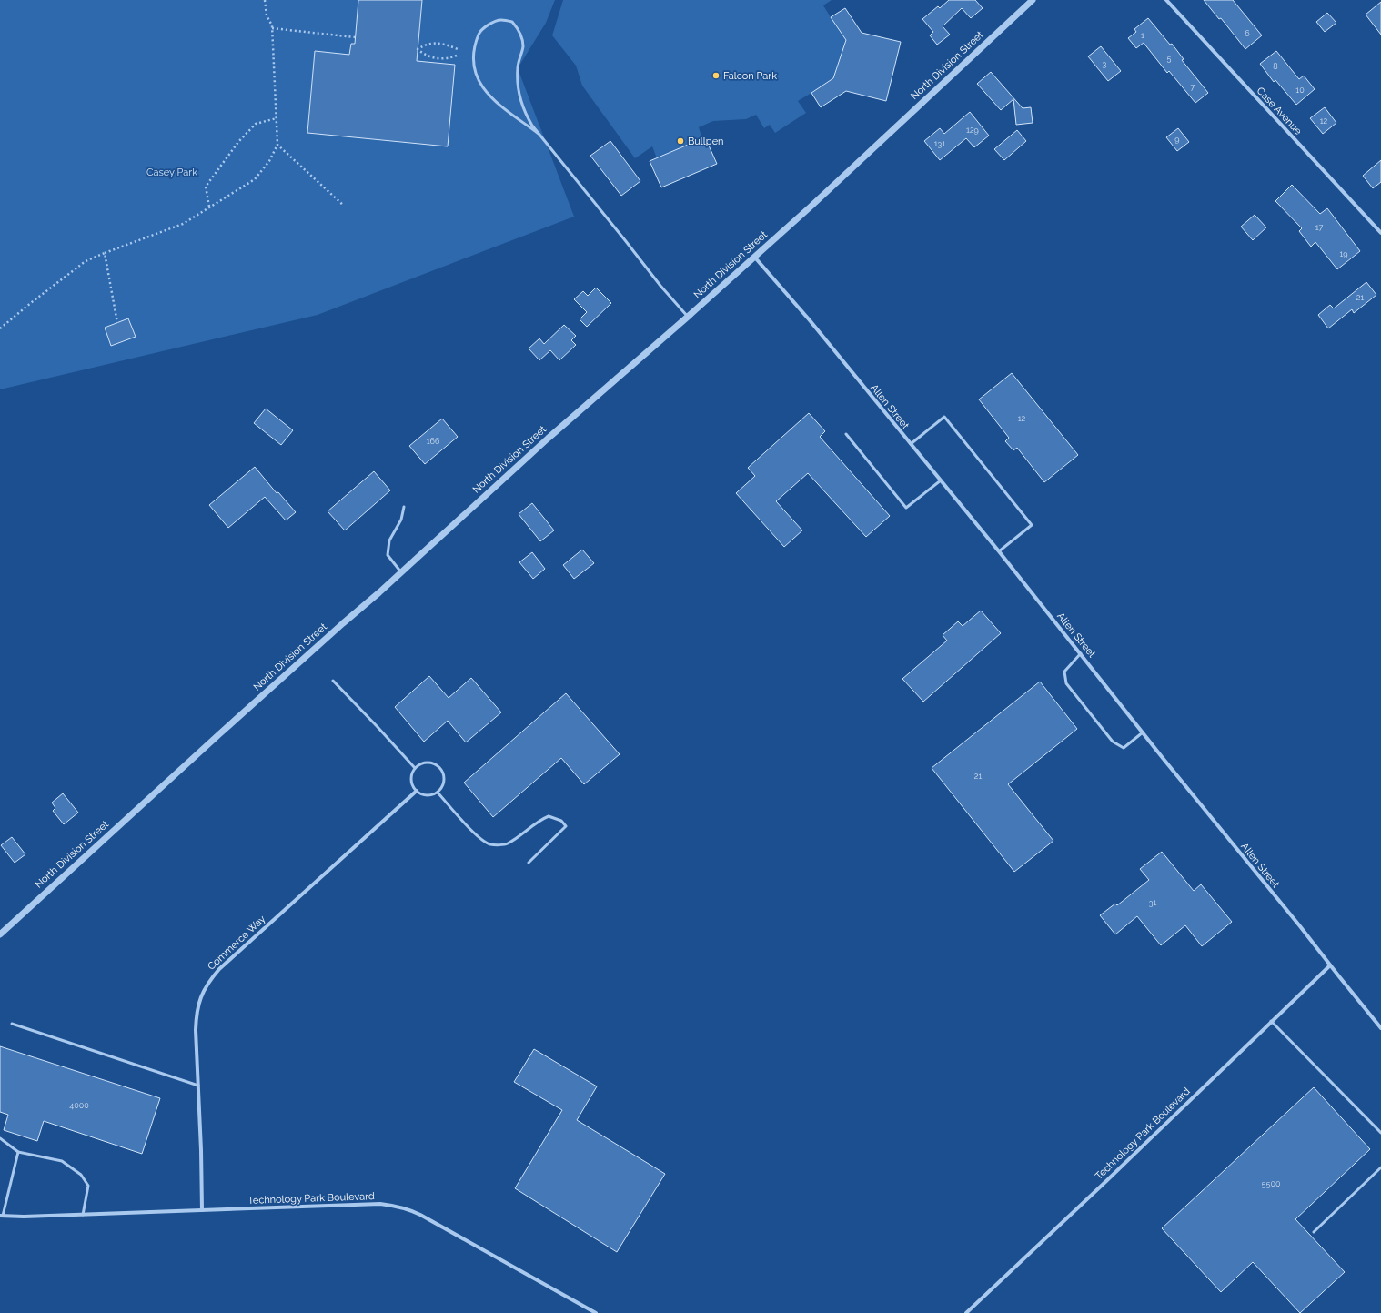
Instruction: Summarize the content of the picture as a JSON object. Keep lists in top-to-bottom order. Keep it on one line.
{"streets":{"street":["North Division Street","Case Avenue","Allen Street","Commerce Way","Technology Park Boulevard"]},"crossings":[["North Division Street","Allen Street"],["Allen Street","Technology Park Boulevard"],["Commerce Way","Technology Park Boulevard"]],"parks":["Casey Park"],"places":["Falcon Park","Bullpen"],"house_numbers":["6","1","5","3","8","7","10","12","129","9","131","17","19","21","12","166","21","31","4000","5500"]}
